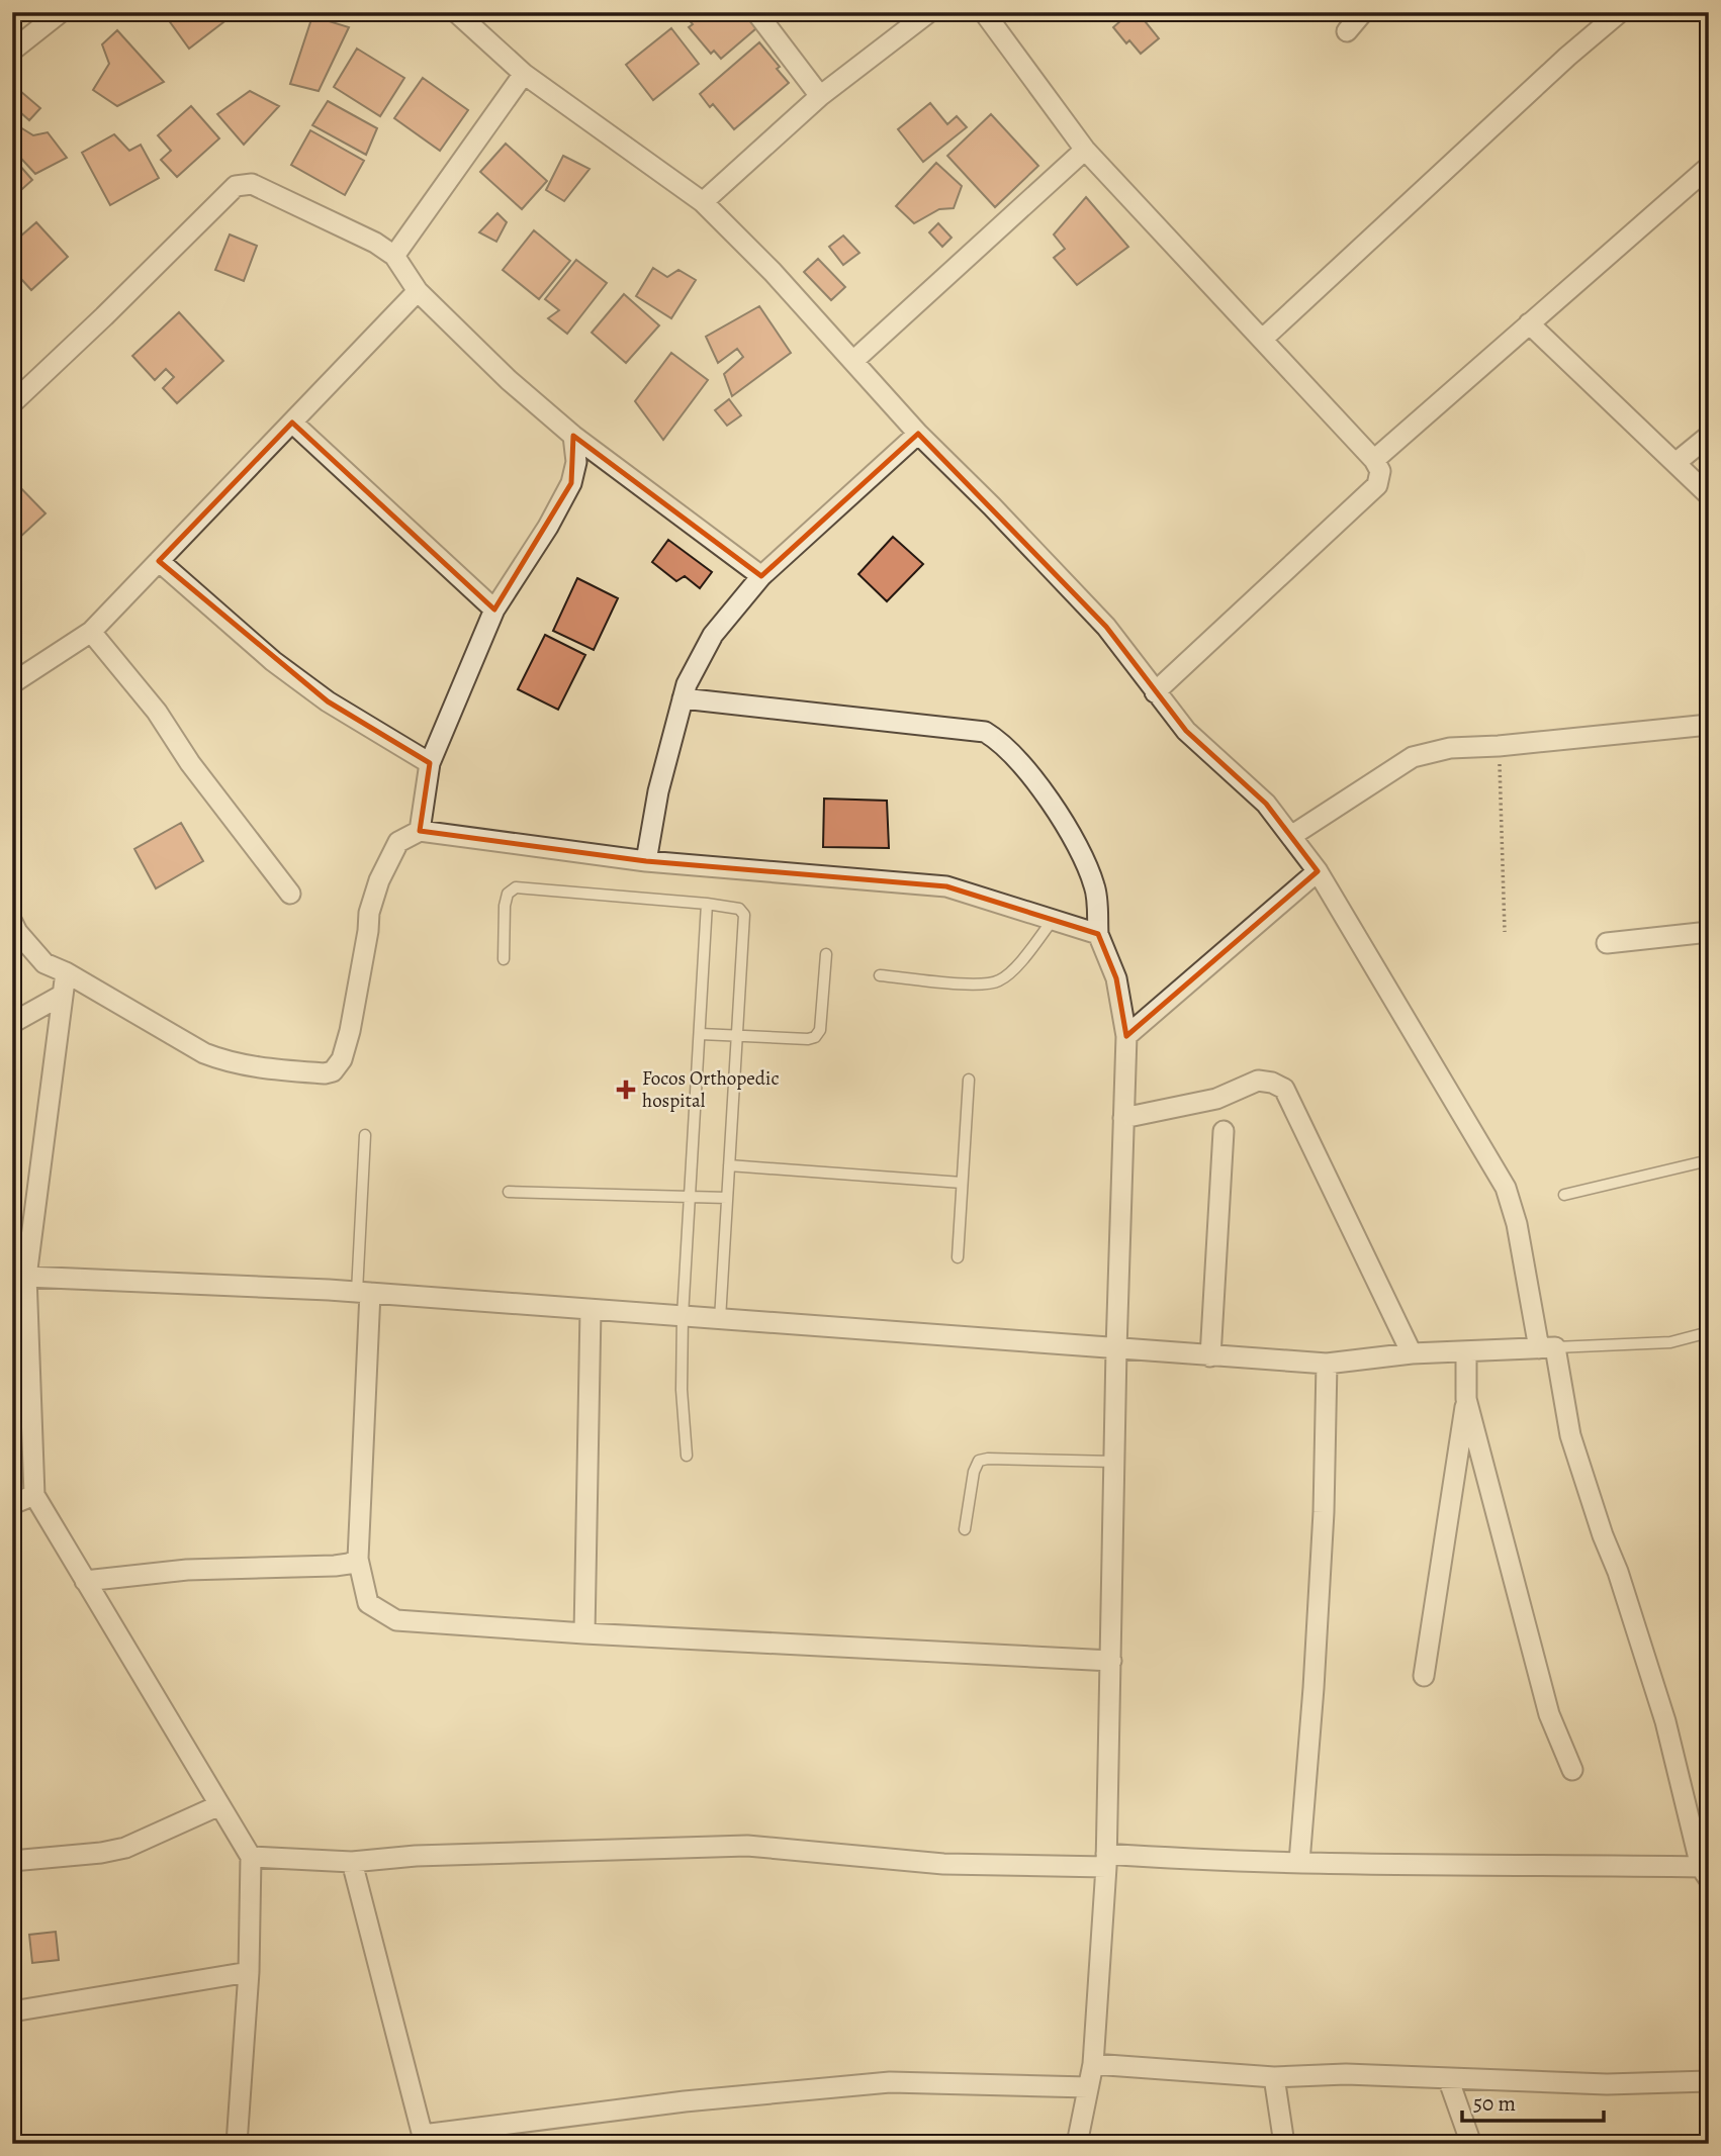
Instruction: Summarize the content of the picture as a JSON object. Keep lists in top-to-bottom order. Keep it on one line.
{"places":{"health":["Focos Orthopedic hospital"]},"scale_bar":"50 m"}
